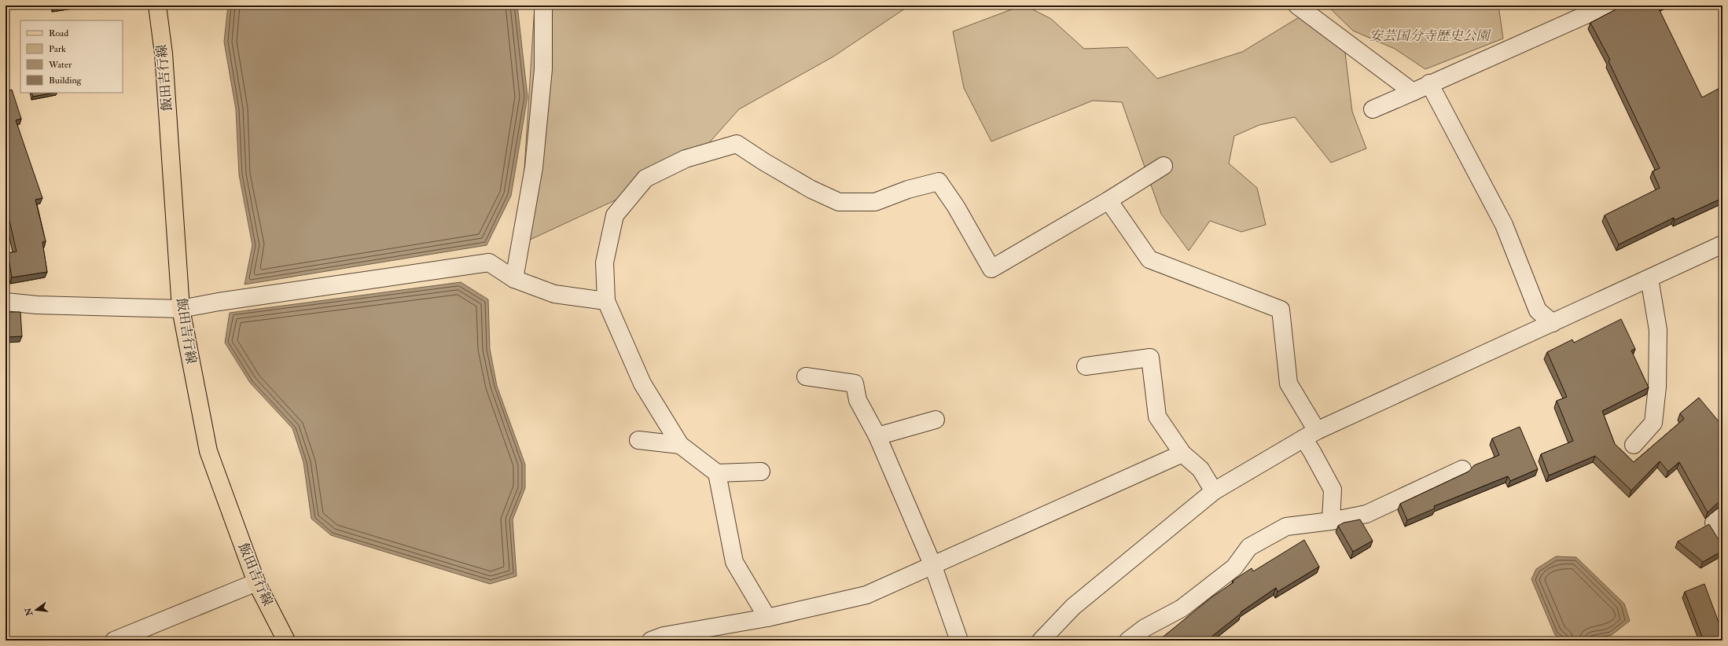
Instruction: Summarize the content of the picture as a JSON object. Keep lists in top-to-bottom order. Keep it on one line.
{"streets":{"main road":["飯田吉行線"]},"parks":["安芸国分寺歴史公園"],"legend":["Road","Park","Water","Building"],"north":"left"}
